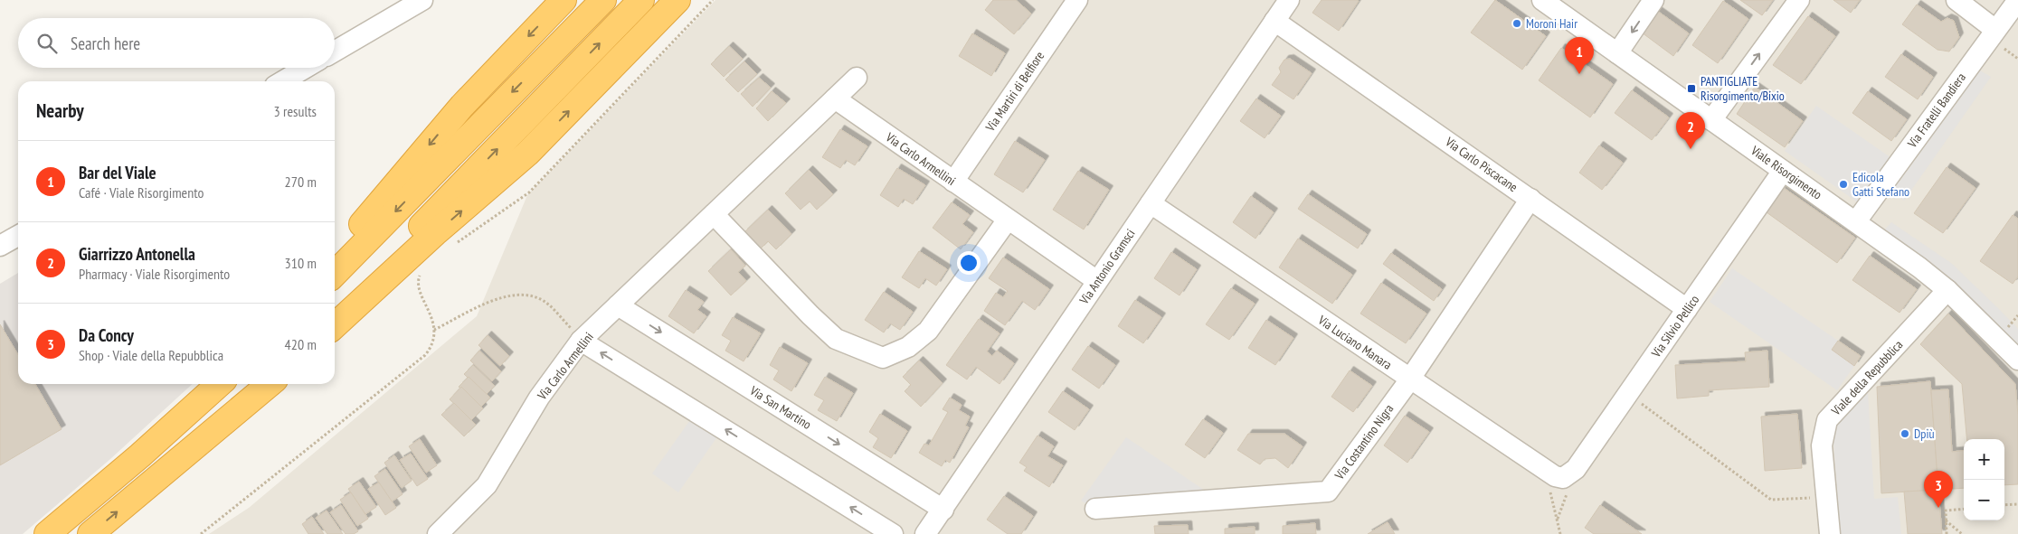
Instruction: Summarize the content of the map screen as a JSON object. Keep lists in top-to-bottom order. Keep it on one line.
{"streets":{"street":["Via Martiri di Belfiore","Via Fratelli Bandiera","Via Carlo Armellini","Via Carlo Piscacane","Viale Risorgimento","Via Antonio Gramsci","Via Silvio Pellico","Via Luciano Manara","Viale della Repubblica","Via San Martino","Via Costantino Nigra"]},"crossings":[["Via Martiri di Belfiore","Via Carlo Armellini"],["Via Fratelli Bandiera","Viale Risorgimento"],["Via Carlo Armellini","Via Antonio Gramsci"],["Via Carlo Armellini","Via San Martino"],["Via Carlo Piscacane","Via Antonio Gramsci"],["Via Carlo Piscacane","Via Silvio Pellico"],["Via Carlo Piscacane","Via Costantino Nigra"],["Viale Risorgimento","Via Silvio Pellico"],["Viale Risorgimento","Viale della Repubblica"],["Via Antonio Gramsci","Via Luciano Manara"],["Via Antonio Gramsci","Via San Martino"],["Via Silvio Pellico","Via Luciano Manara"],["Via Luciano Manara","Via Costantino Nigra"]],"places":{"other":["Moroni Hair","Edicola Gatti Stefano","Dpiù"],"transit":["PANTIGLIATE Risorgimento/Bixio"]},"page":{"search":"Search here","pins":["1","2","3"],"heading":["Nearby","3 results"],"list":[{"mark":"1","name":"Bar del Viale","note":"Café · Viale Risorgimento","value":"270 m"},{"mark":"2","name":"Giarrizzo Antonella","note":"Pharmacy · Viale Risorgimento","value":"310 m"},{"mark":"3","name":"Da Concy","note":"Shop · Viale della Repubblica","value":"420 m"}],"map_buttons":["+","−"]}}
